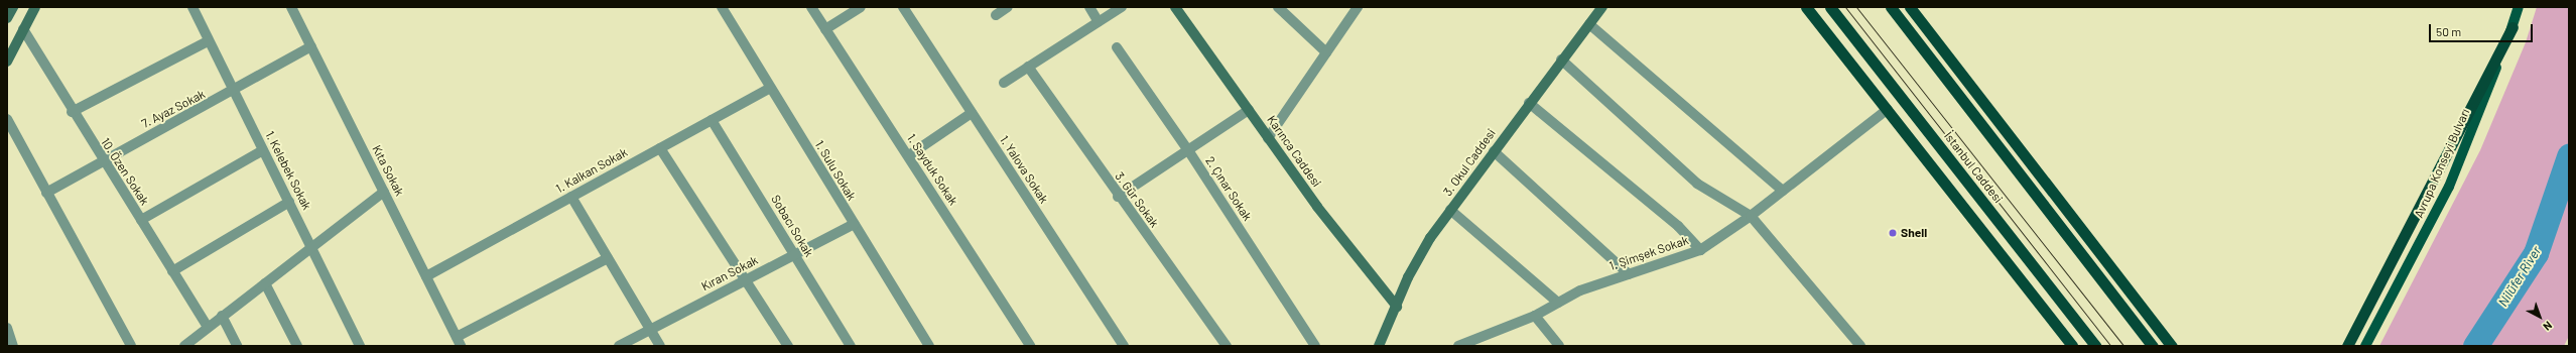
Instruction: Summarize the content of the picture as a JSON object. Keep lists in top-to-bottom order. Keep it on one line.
{"streets":{"highway":["İstanbul Caddesi"],"main road":["Karınca Caddesi","3. Okul Caddesi","Avrupa Konseyi Bulvarı"],"street":["7. Ayaz Sokak","1. Sayduk Sokak","1. Yalova Sokak","1. Kelebek Sokak","Kıta Sokak","1. Kalkan Sokak","1. Sulu Sokak","10. Özen Sokak","2. Çınar Sokak","3. Gür Sokak","Sobacı Sokak","1. Şimşek Sokak","Kıran Sokak"]},"crossings":[["7. Ayaz Sokak","1. Kelebek Sokak"],["7. Ayaz Sokak","Kıta Sokak"],["7. Ayaz Sokak","10. Özen Sokak"],["Karınca Caddesi","3. Okul Caddesi"],["Kıta Sokak","1. Kalkan Sokak"],["1. Kalkan Sokak","1. Sulu Sokak"],["1. Kalkan Sokak","Sobacı Sokak"],["1. Sulu Sokak","Kıran Sokak"],["Sobacı Sokak","Kıran Sokak"]],"water":["Nilüfer River"],"places":["Shell"],"scale_bar":"50 m","north":"bottom right"}
